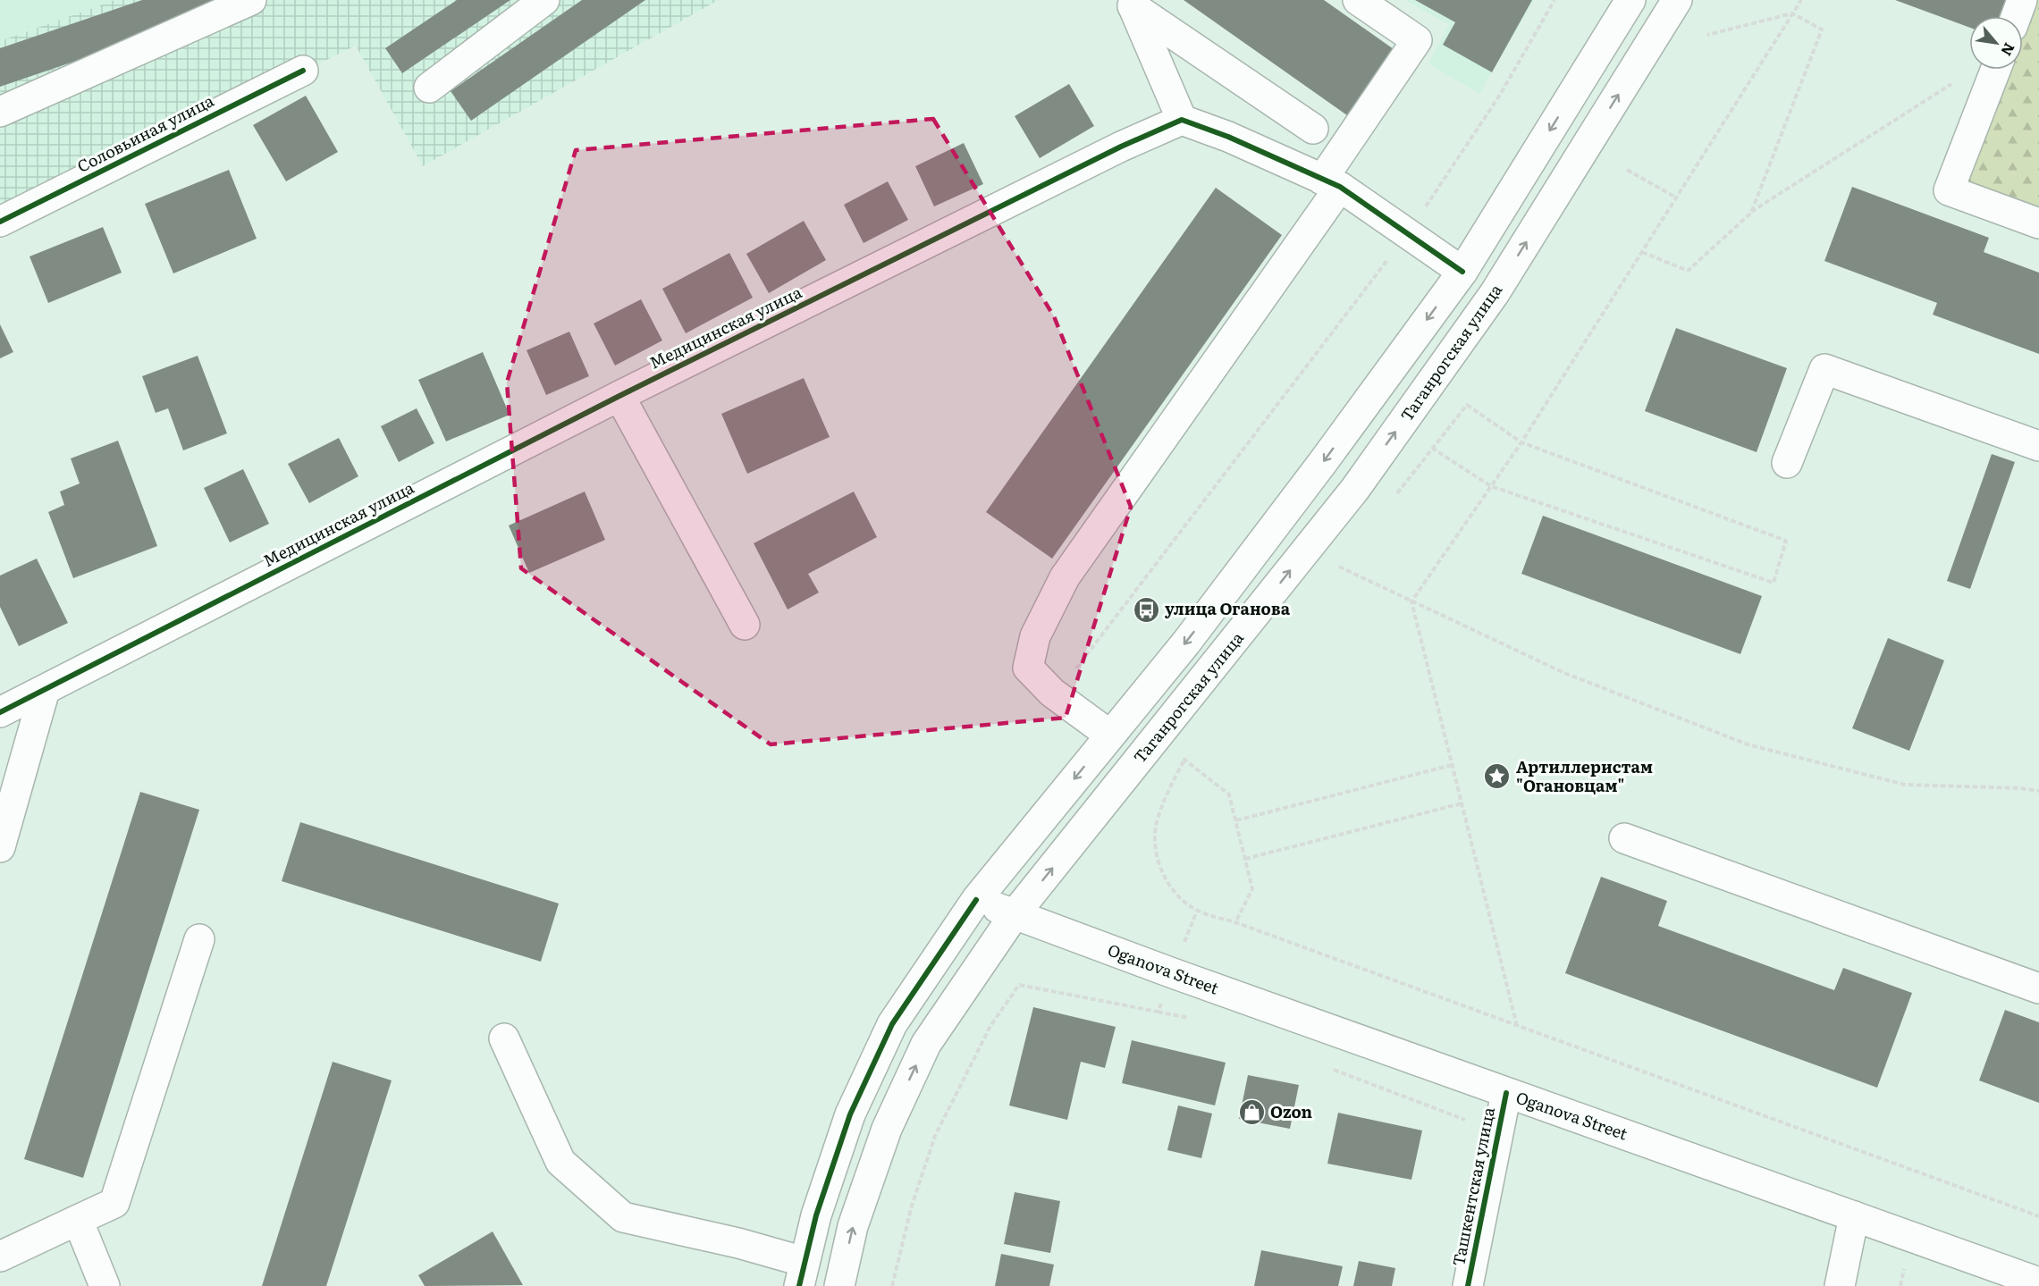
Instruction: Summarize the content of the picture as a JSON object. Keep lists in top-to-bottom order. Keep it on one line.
{"streets":{"main road":["Соловьиная улица","Медицинская улица","Таганрогская улица","Oganova Street","Ташкентская улица"]},"crossings":[["Таганрогская улица","Oganova Street"],["Oganova Street","Ташкентская улица"]],"places":{"bus stop":["улица Оганова"],"place":["Артиллеристам \"Огановцам\""],"shop":["Ozon"]},"north":"bottom right"}
